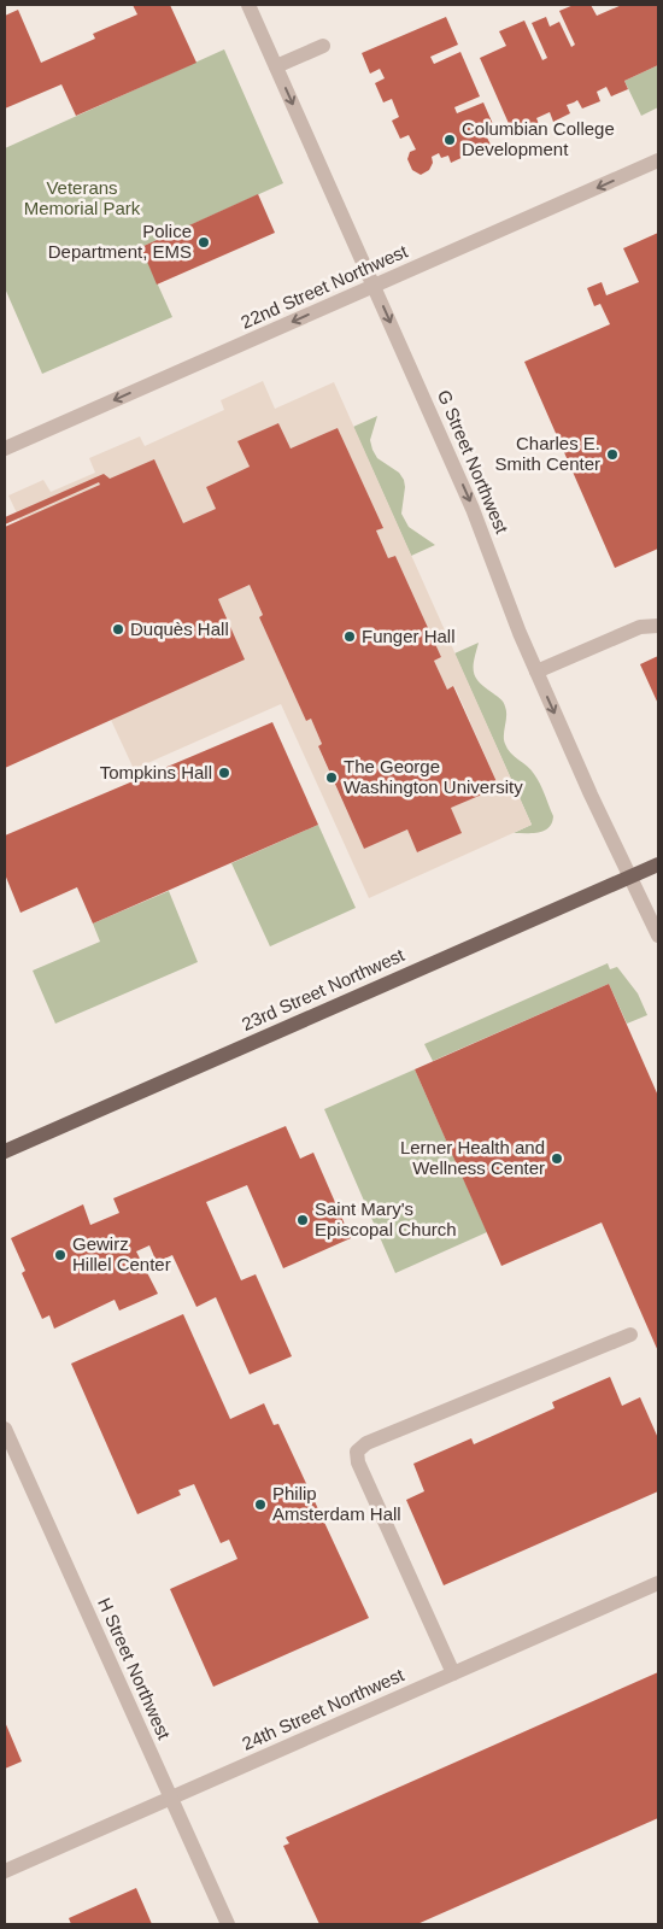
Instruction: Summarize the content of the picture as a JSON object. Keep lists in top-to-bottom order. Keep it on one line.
{"streets":{"main road":["23rd Street Northwest"],"street":["22nd Street Northwest","G Street Northwest","H Street Northwest","24th Street Northwest"]},"crossings":[["22nd Street Northwest","G Street Northwest"],["G Street Northwest","23rd Street Northwest"],["H Street Northwest","24th Street Northwest"]],"one_way":["22nd Street Northwest","G Street Northwest"],"parks":["Veterans Memorial Park"],"places":["Columbian College Development","Police Department, EMS","Charles E. Smith Center","Duquès Hall","Funger Hall","Tompkins Hall","The George Washington University","Lerner Health and Wellness Center","Saint Mary's Episcopal Church","Gewirz Hillel Center","Philip Amsterdam Hall"]}
